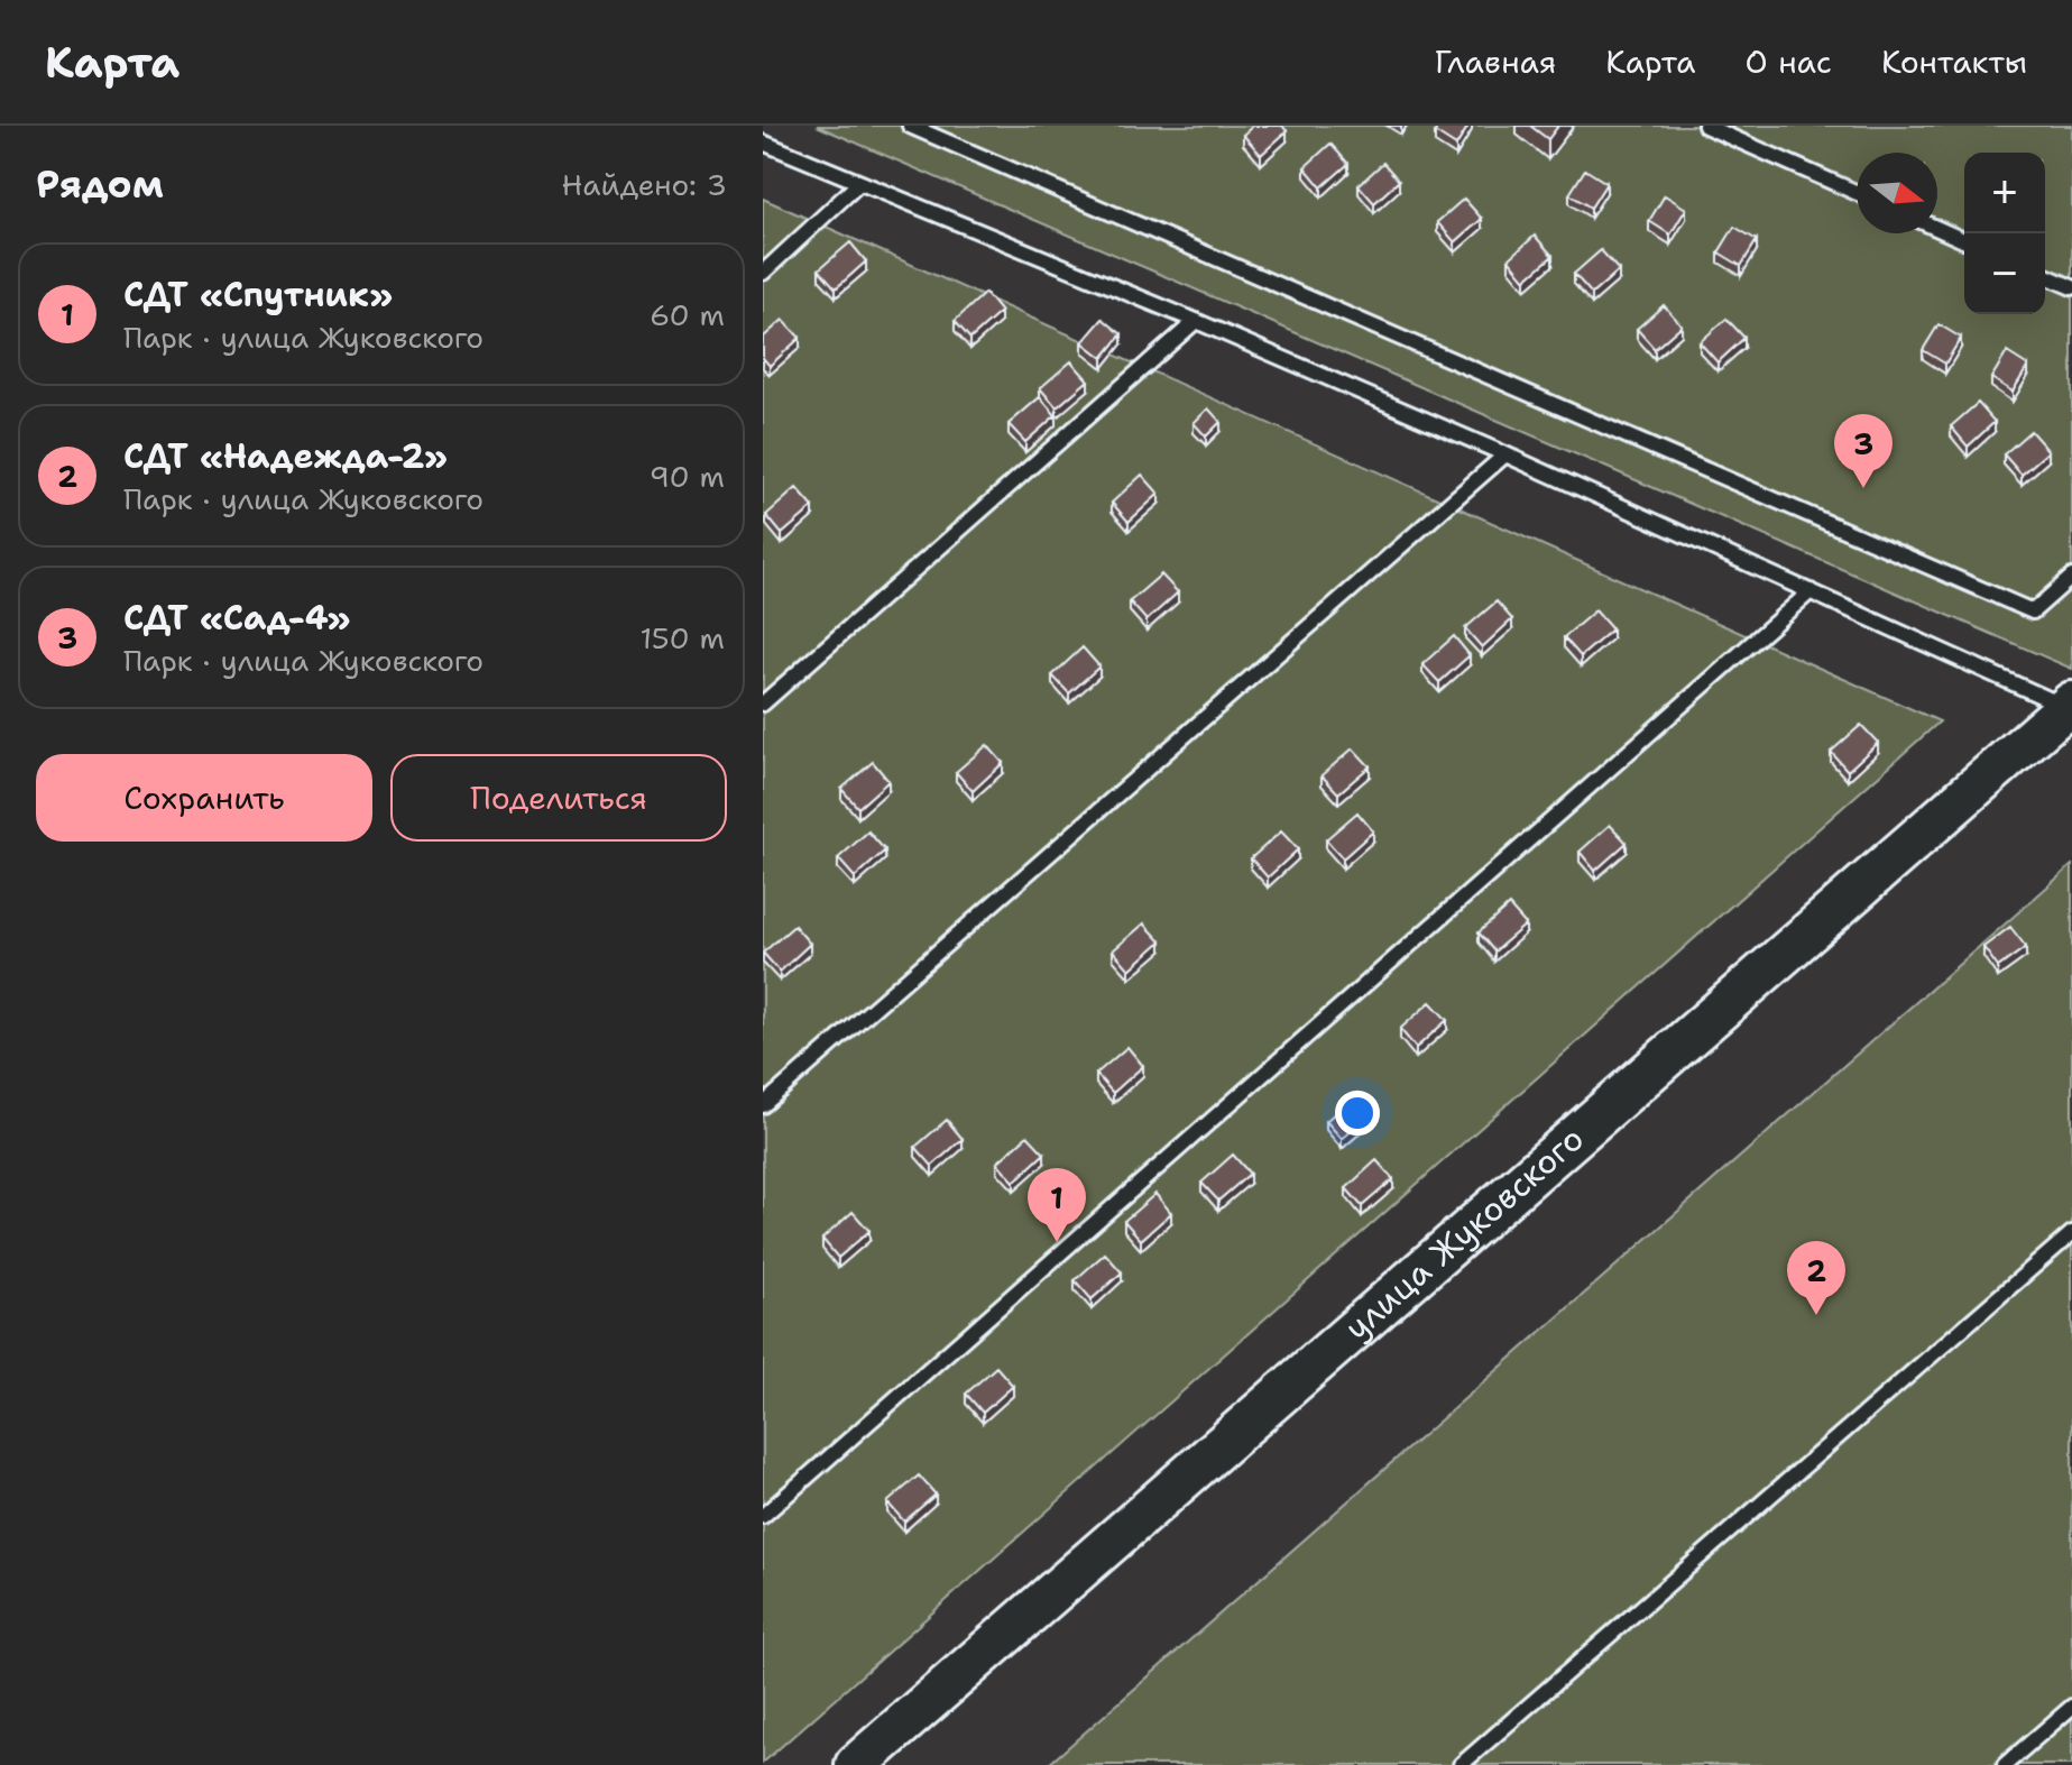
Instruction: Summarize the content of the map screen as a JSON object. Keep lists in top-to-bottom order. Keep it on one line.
{"streets":{"main road":["улица Жуковского"]},"north":"right","page":{"header":"Карта","nav":["Главная","Карта","О нас","Контакты"],"heading":["Рядом","Найдено: 3"],"map_buttons":["+","−"],"list":[{"mark":"1","name":"СДТ «Спутник»","note":"Парк · улица Жуковского","value":"60 m"},{"mark":"2","name":"СДТ «Надежда-2»","note":"Парк · улица Жуковского","value":"90 m"},{"mark":"3","name":"СДТ «Сад-4»","note":"Парк · улица Жуковского","value":"150 m"}],"pins":["3","1","2"],"buttons":["Сохранить","Поделиться"]}}
